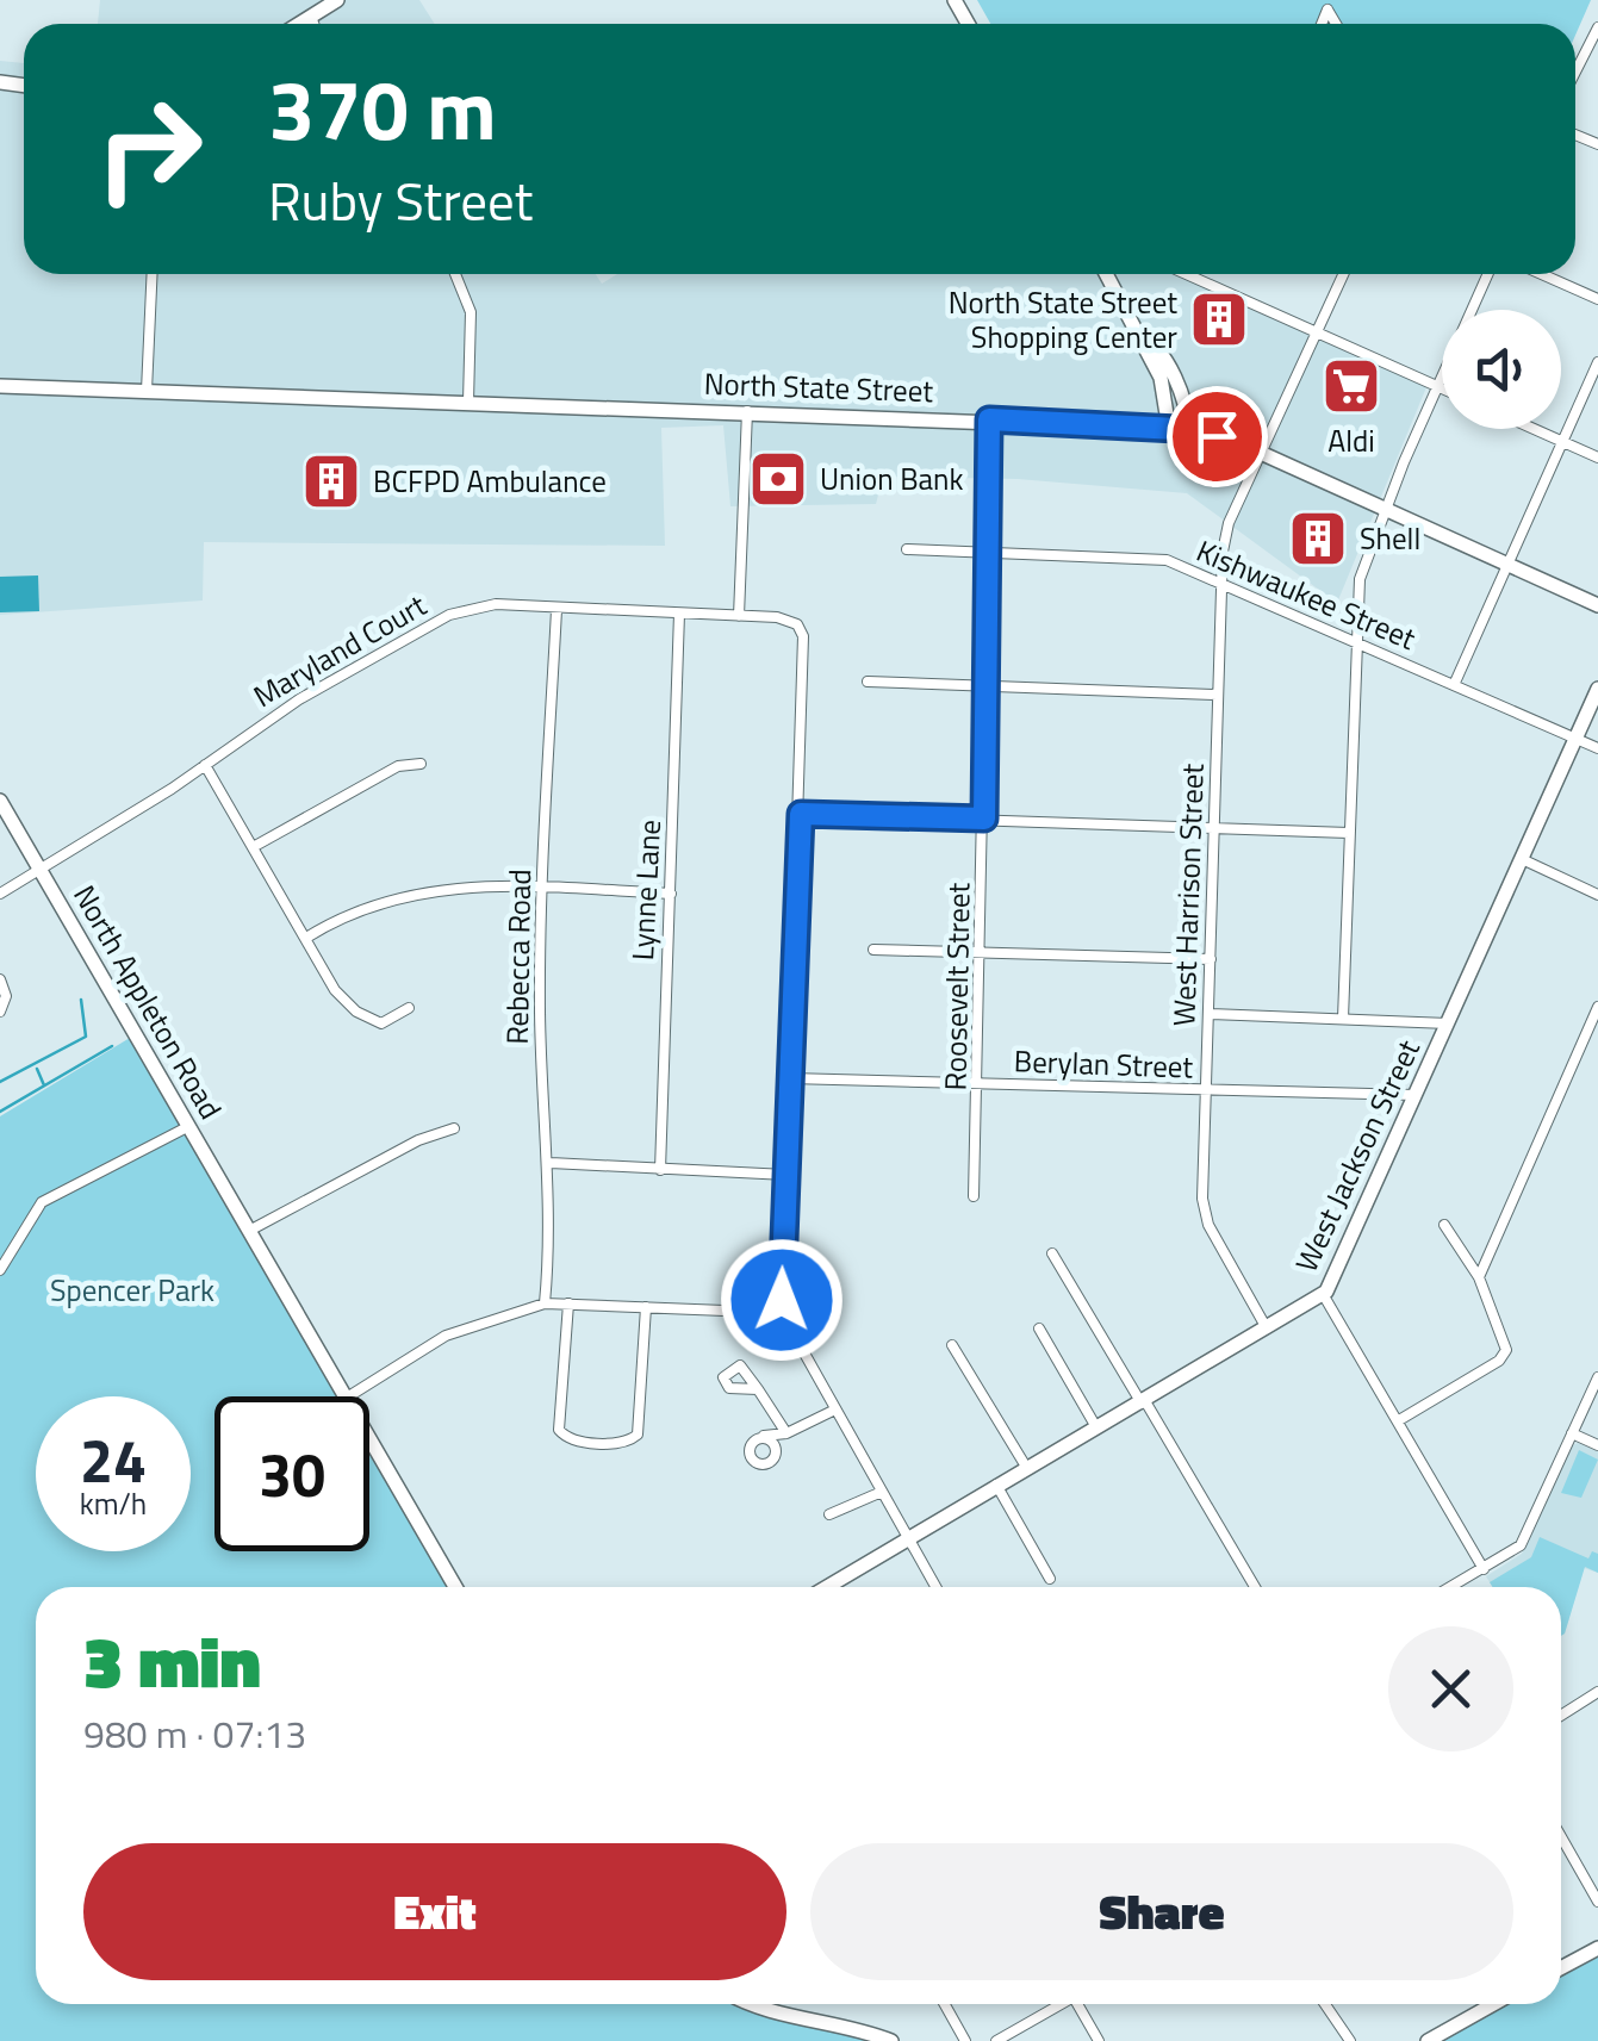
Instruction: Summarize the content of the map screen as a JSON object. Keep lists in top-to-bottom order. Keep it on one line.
{"streets":{"main road":["North State Street","North Appleton Road","West Jackson Street"],"street":["Kishwaukee Street","Maryland Court","Lynne Lane","West Harrison Street","Rebecca Road","Roosevelt Street","Berylan Street"]},"crossings":[["North State Street","West Harrison Street"],["North State Street","Roosevelt Street"],["Kishwaukee Street","West Harrison Street"],["Kishwaukee Street","Roosevelt Street"],["Kishwaukee Street","West Jackson Street"],["Maryland Court","Lynne Lane"],["Maryland Court","Rebecca Road"],["Maryland Court","North Appleton Road"],["West Harrison Street","Berylan Street"],["West Harrison Street","West Jackson Street"],["Roosevelt Street","Berylan Street"],["Berylan Street","West Jackson Street"]],"parks":["Spencer Park"],"places":{"building":["North State Street Shopping Center","BCFPD Ambulance","Shell"],"supermarket":["Aldi"],"bank":["Union Bank"]},"page":{"turn":["370 m","Ruby Street"],"speed":"24 km/h","limit":"30","heading":["3 min","980 m · 07:13"],"buttons":["Exit","Share"]}}
